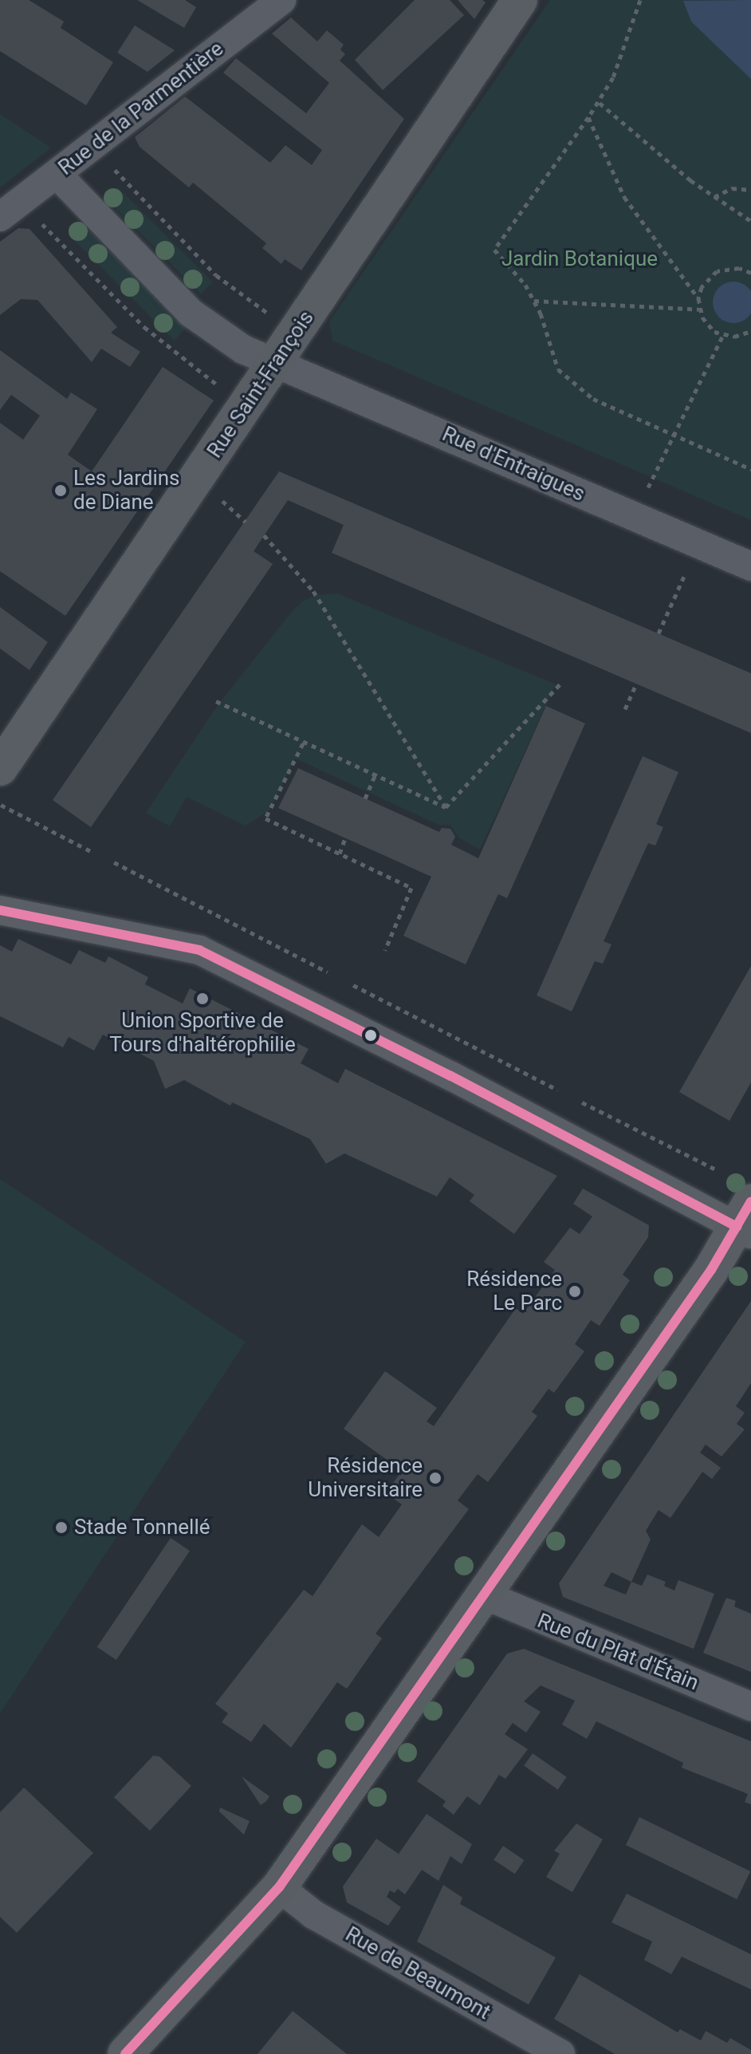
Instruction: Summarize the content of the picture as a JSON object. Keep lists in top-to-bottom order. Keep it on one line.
{"streets":{"main road":["Rue Saint-François"],"street":["Rue de la Parmentière","Rue d'Entraigues","Rue du Plat d'Étain","Rue de Beaumont"]},"crossings":[["Rue de la Parmentière","Rue d'Entraigues"],["Rue Saint-François","Rue d'Entraigues"]],"parks":["Jardin Botanique"],"places":["Les Jardins de Diane","Union Sportive de Tours d'haltérophilie","Résidence Le Parc","Résidence Universitaire","Stade Tonnellé"]}
